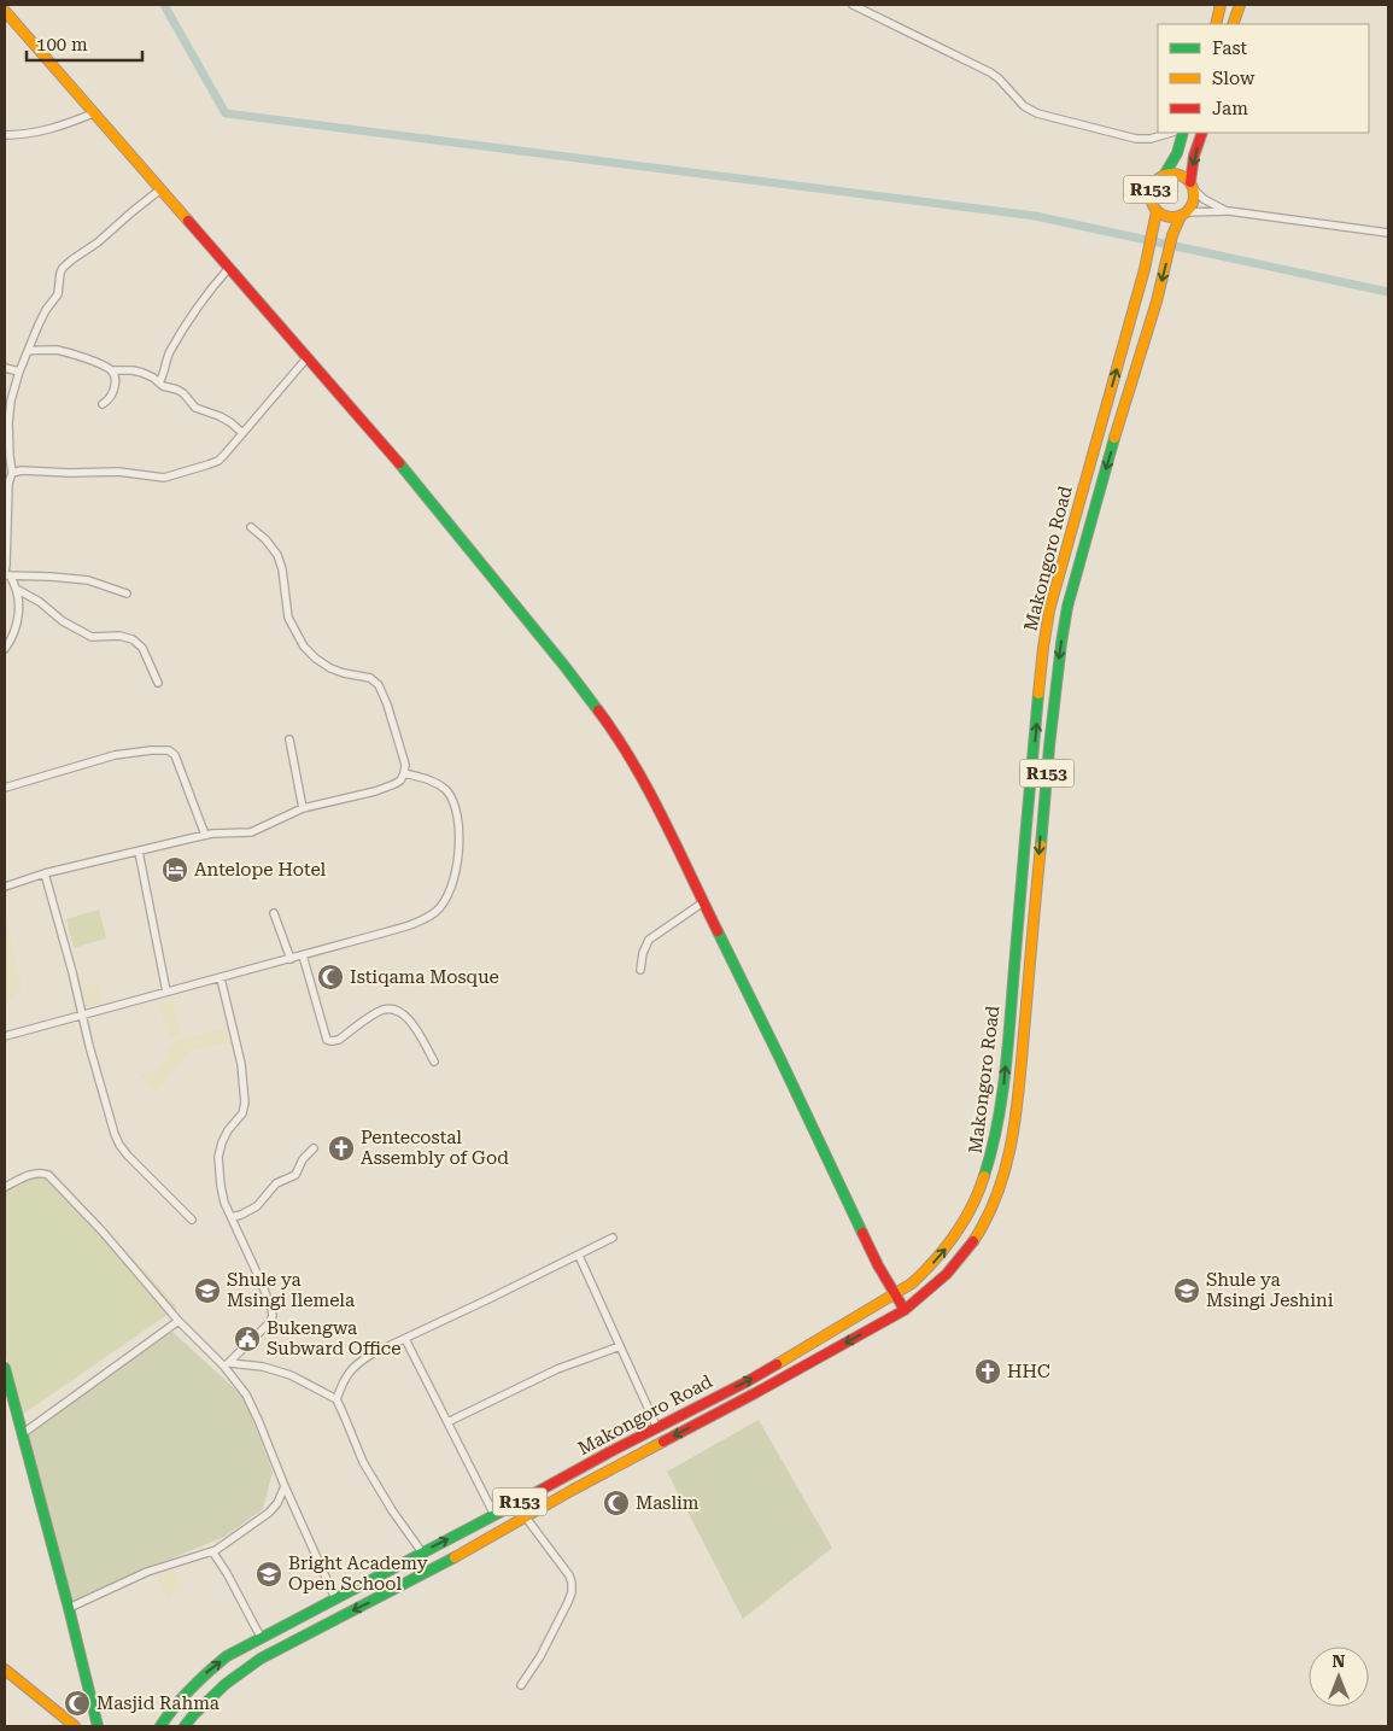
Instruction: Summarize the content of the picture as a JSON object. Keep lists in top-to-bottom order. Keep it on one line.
{"streets":{"main road":["R153","Makongoro Road"]},"crossings":[["R153","Makongoro Road"]],"places":{"hotel":["Antelope Hotel"],"mosque":["Istiqama Mosque","Maslim","Masjid Rahma"],"church":["Pentecostal Assembly of God","HHC"],"school or university":["Shule ya Msingi Ilemela","Shule ya Msingi Jeshini","Bright Academy Open School"],"public building":["Bukengwa Subward Office"]},"legend":["Fast","Slow","Jam"],"scale_bar":"100 m","north":"top"}
